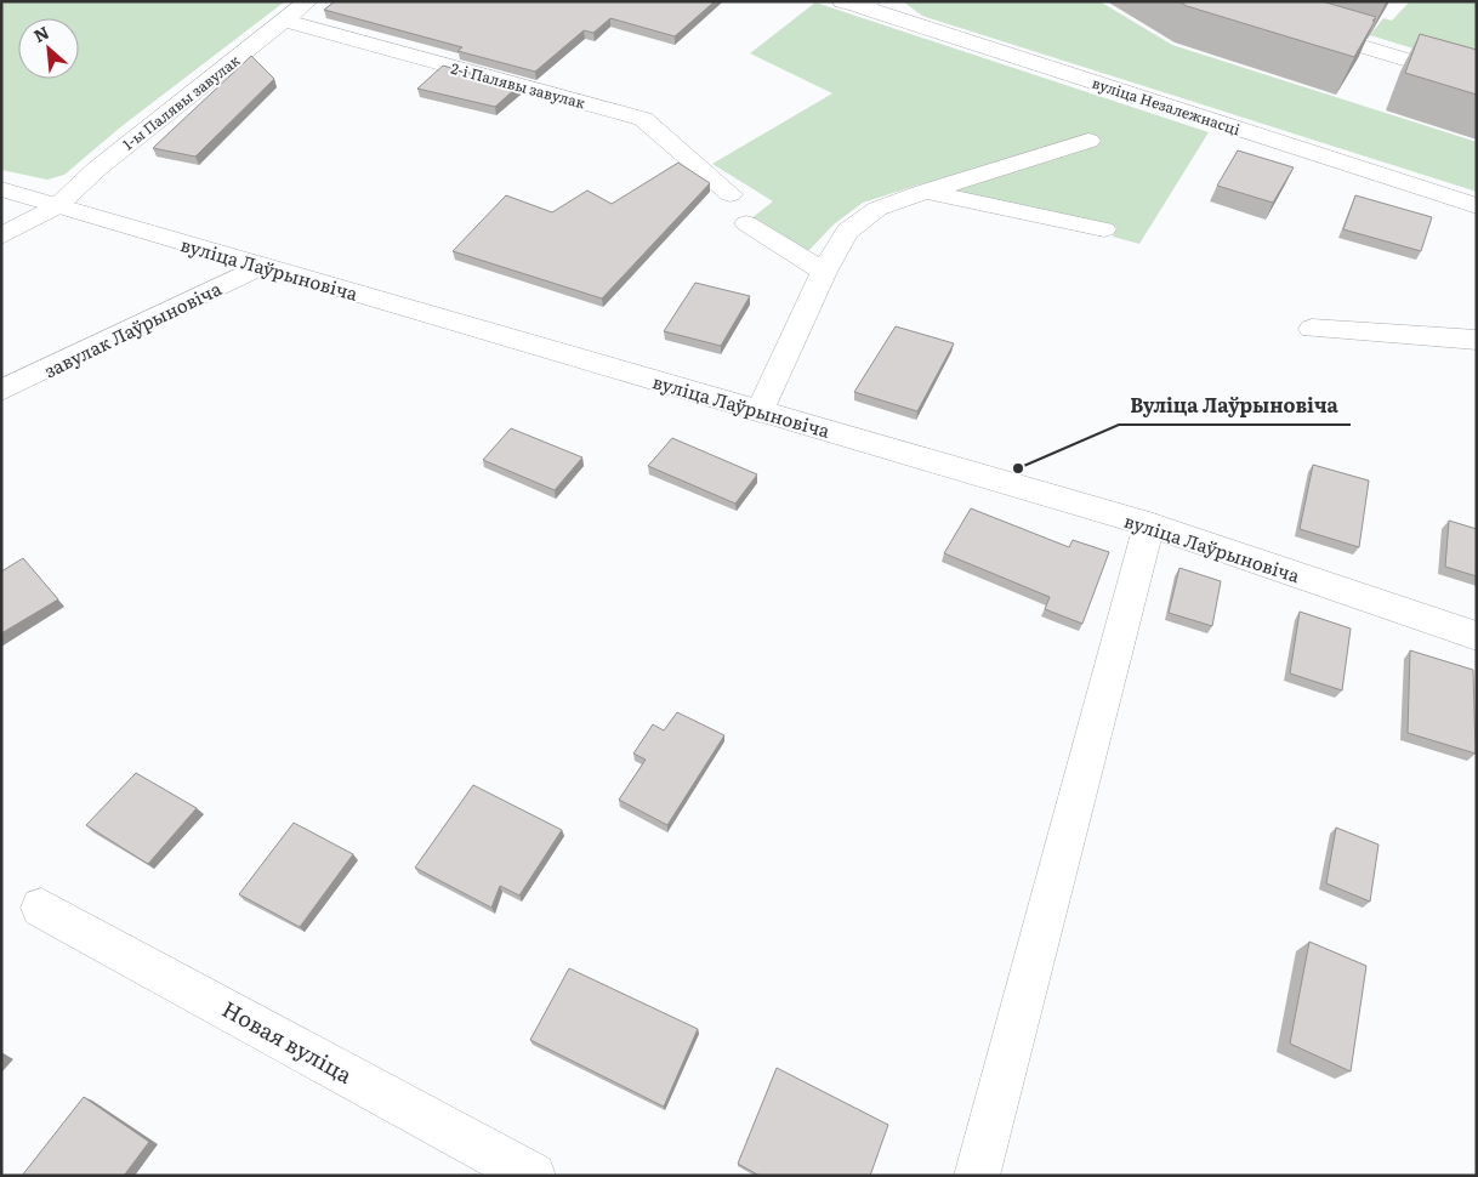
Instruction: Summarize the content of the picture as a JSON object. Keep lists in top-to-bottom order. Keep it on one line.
{"streets":{"street":["2-і Палявы завулак","1-ы Палявы завулак","вуліца Незалежнасці","вуліца Лаўрыновіча","завулак Лаўрыновіча","Новая вуліца"]},"crossings":[["2-і Палявы завулак","1-ы Палявы завулак"],["1-ы Палявы завулак","вуліца Лаўрыновіча"],["вуліца Лаўрыновіча","завулак Лаўрыновіча"]],"places":["Вуліца Лаўрыновіча"],"north":"top left"}
